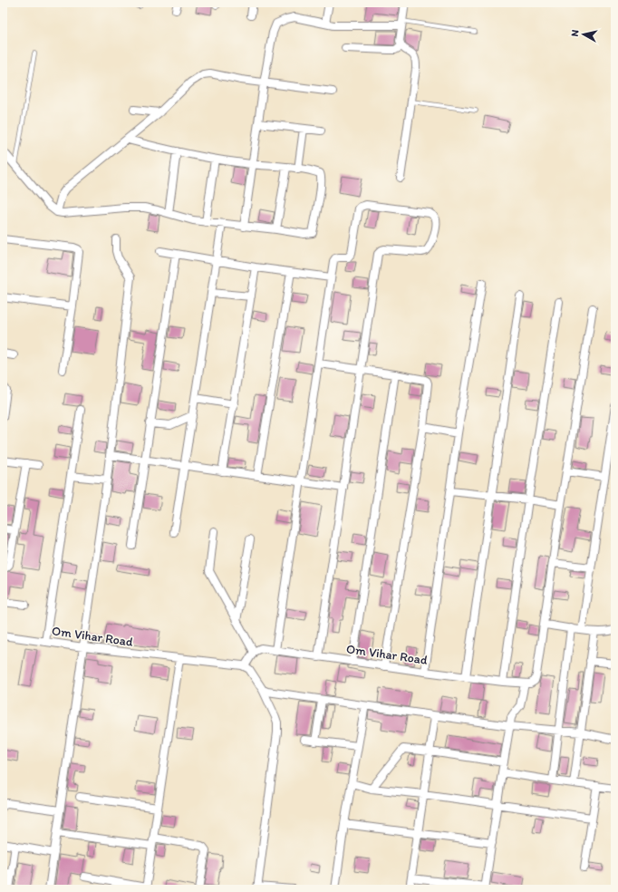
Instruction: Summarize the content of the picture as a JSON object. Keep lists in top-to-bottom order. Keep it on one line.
{"streets":{"street":["Om Vihar Road"]},"north":"left"}
